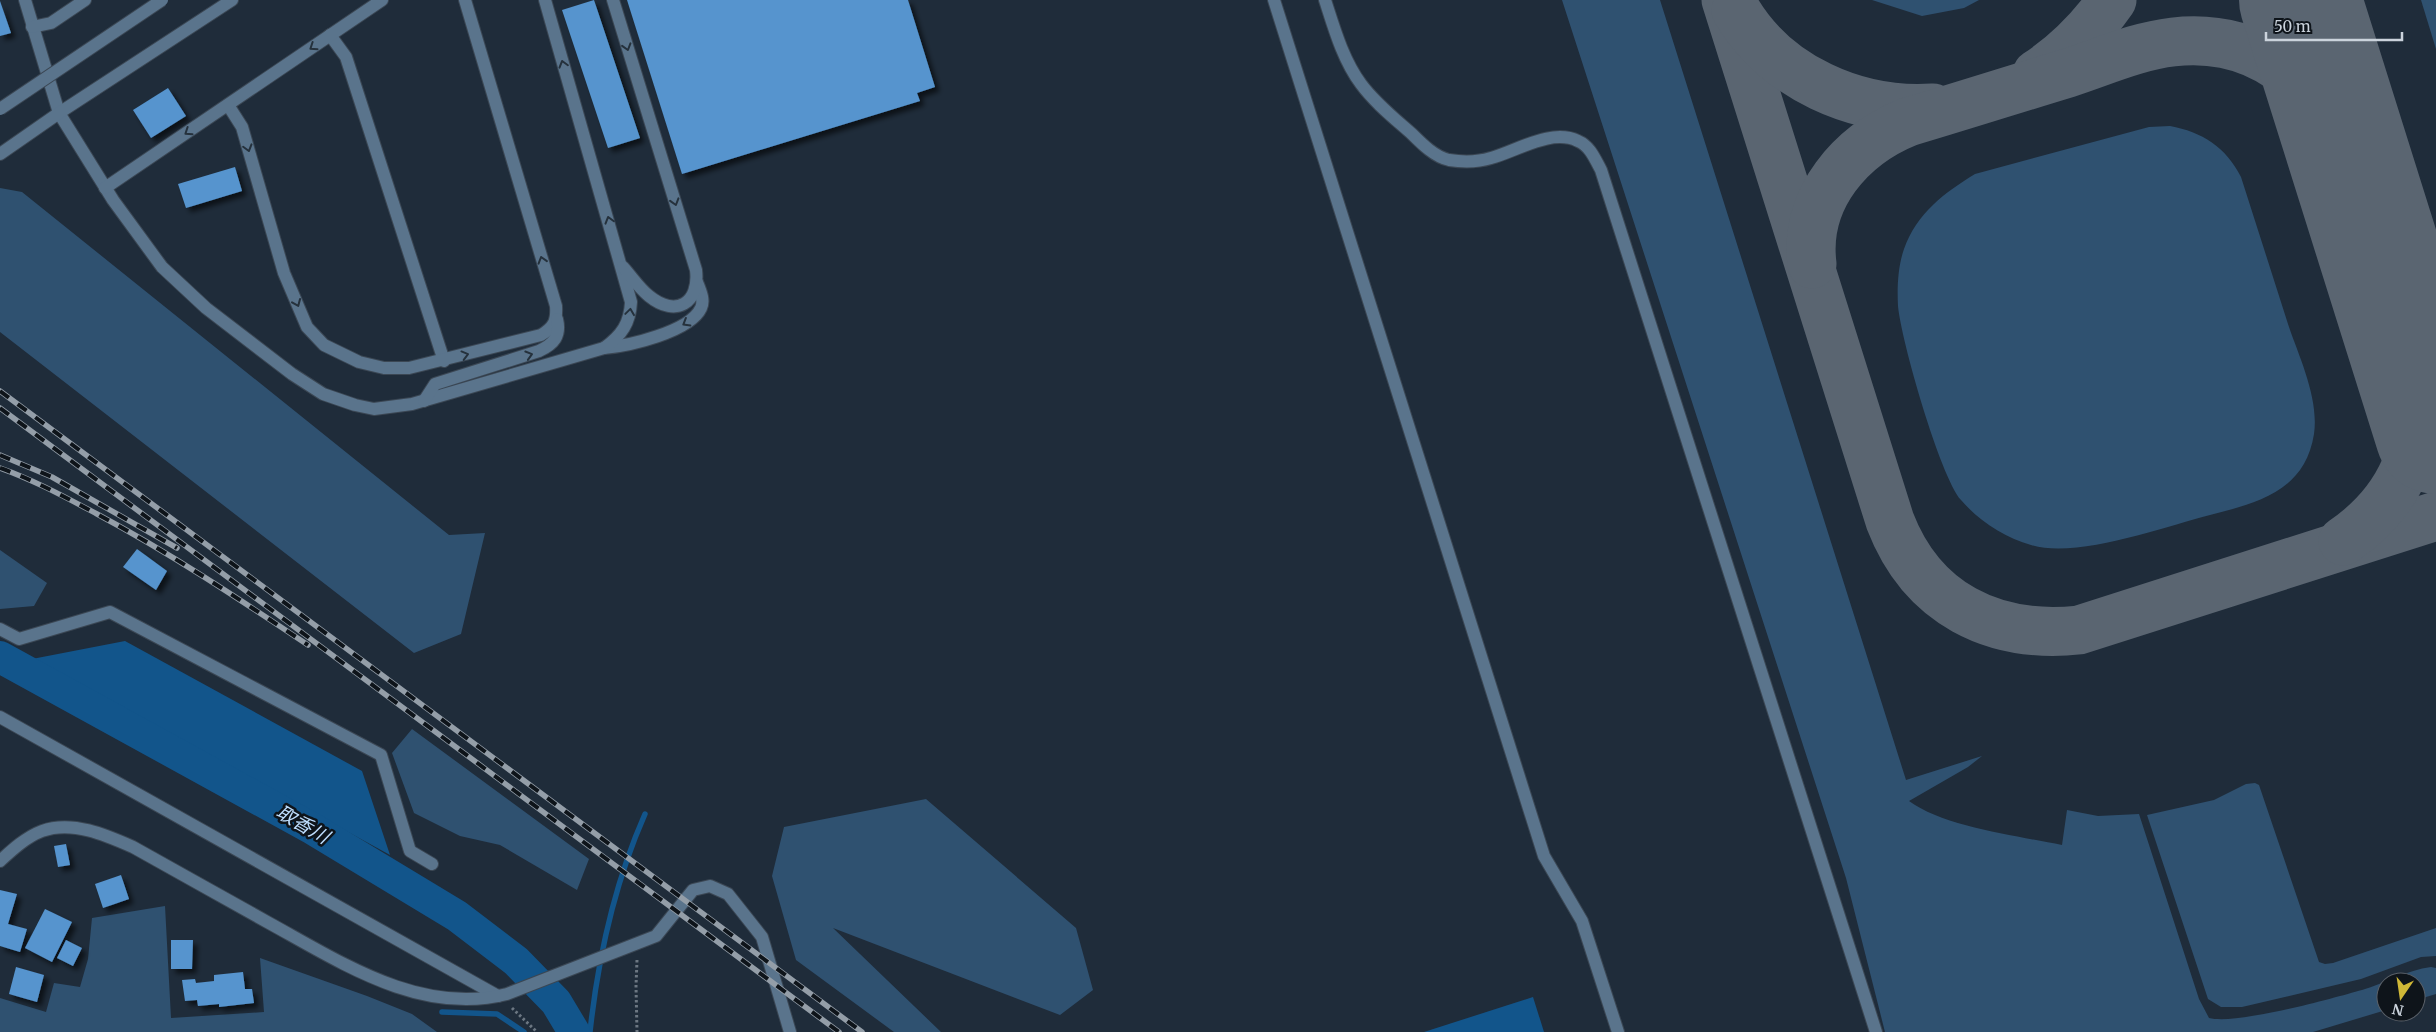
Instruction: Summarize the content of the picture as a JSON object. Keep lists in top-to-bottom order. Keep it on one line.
{"water":["取香川"],"scale_bar":"50 m","north":"bottom"}
